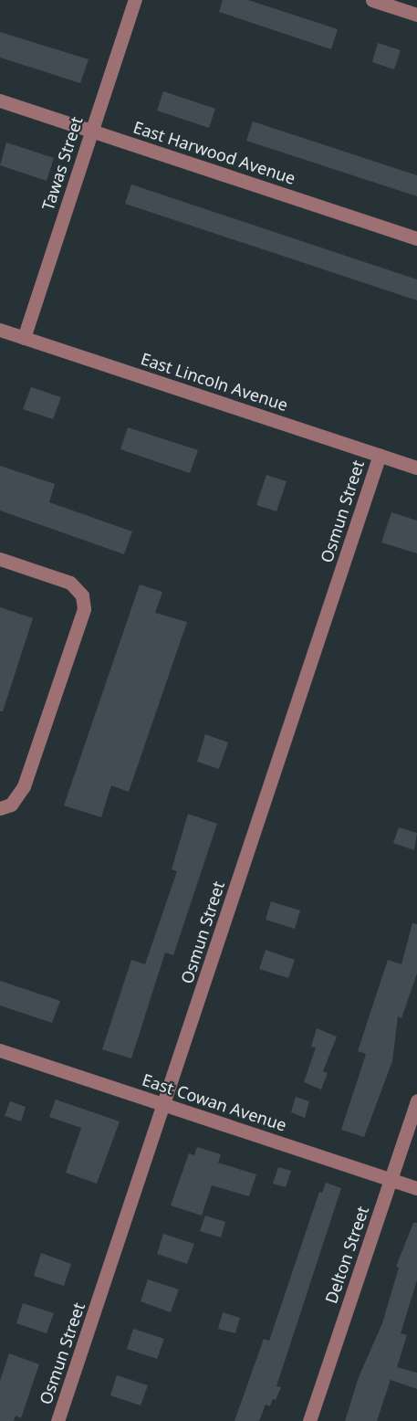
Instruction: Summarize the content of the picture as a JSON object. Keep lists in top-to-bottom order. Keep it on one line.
{"streets":{"street":["East Harwood Avenue","Tawas Street","East Lincoln Avenue","Osmun Street","East Cowan Avenue","Delton Street"]},"crossings":[["East Harwood Avenue","Tawas Street"],["Tawas Street","East Lincoln Avenue"],["East Lincoln Avenue","Osmun Street"],["Osmun Street","East Cowan Avenue"],["East Cowan Avenue","Delton Street"]]}
